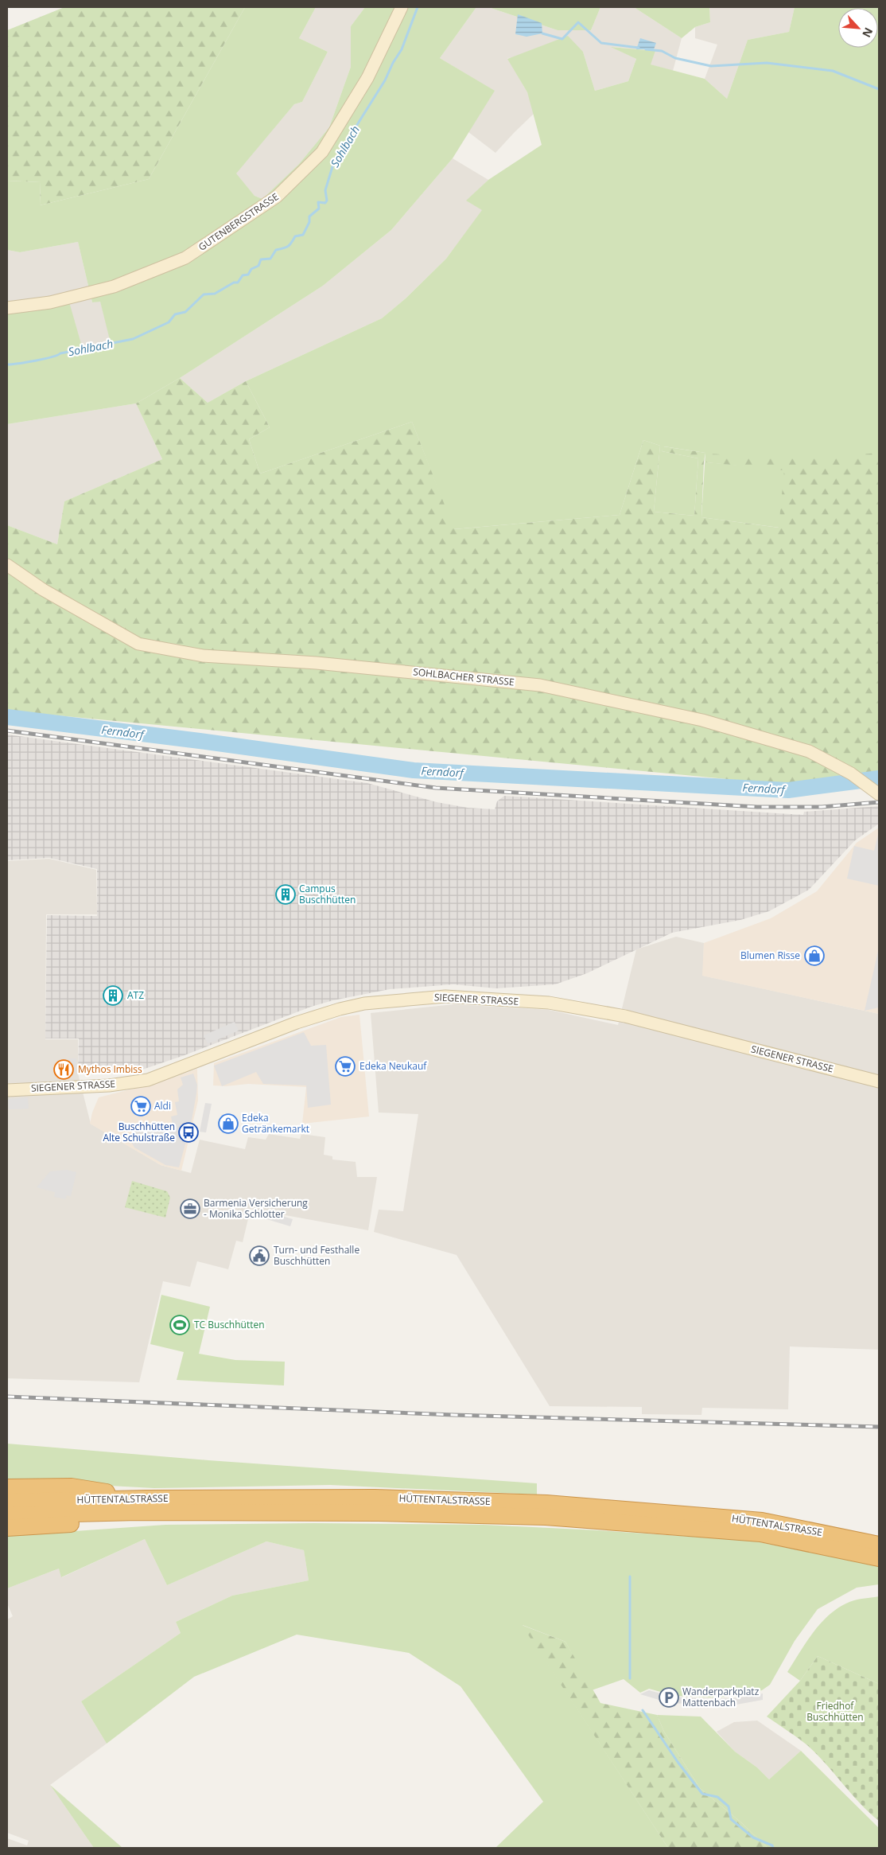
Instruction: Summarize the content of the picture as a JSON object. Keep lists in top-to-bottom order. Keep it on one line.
{"streets":{"highway":["HÜTTENTALSTRASSE"],"street":["GUTENBERGSTRASSE","SOHLBACHER STRASSE","SIEGENER STRASSE"]},"water":["Sohlbach","Ferndorf"],"parks":["Friedhof Buschhütten"],"places":{"building":["Campus Buschhütten","ATZ"],"shop":["Blumen Risse","Edeka Getränkemarkt"],"supermarket":["Edeka Neukauf","Aldi"],"restaurant":["Mythos Imbiss"],"bus stop":["Buschhütten Alte Schulstraße"],"office":["Barmenia Versicherung - Monika Schlotter"],"public building":["Turn- und Festhalle Buschhütten"],"sports":["TC Buschhütten"],"parking":["Wanderparkplatz Mattenbach"]},"north":"bottom right"}
